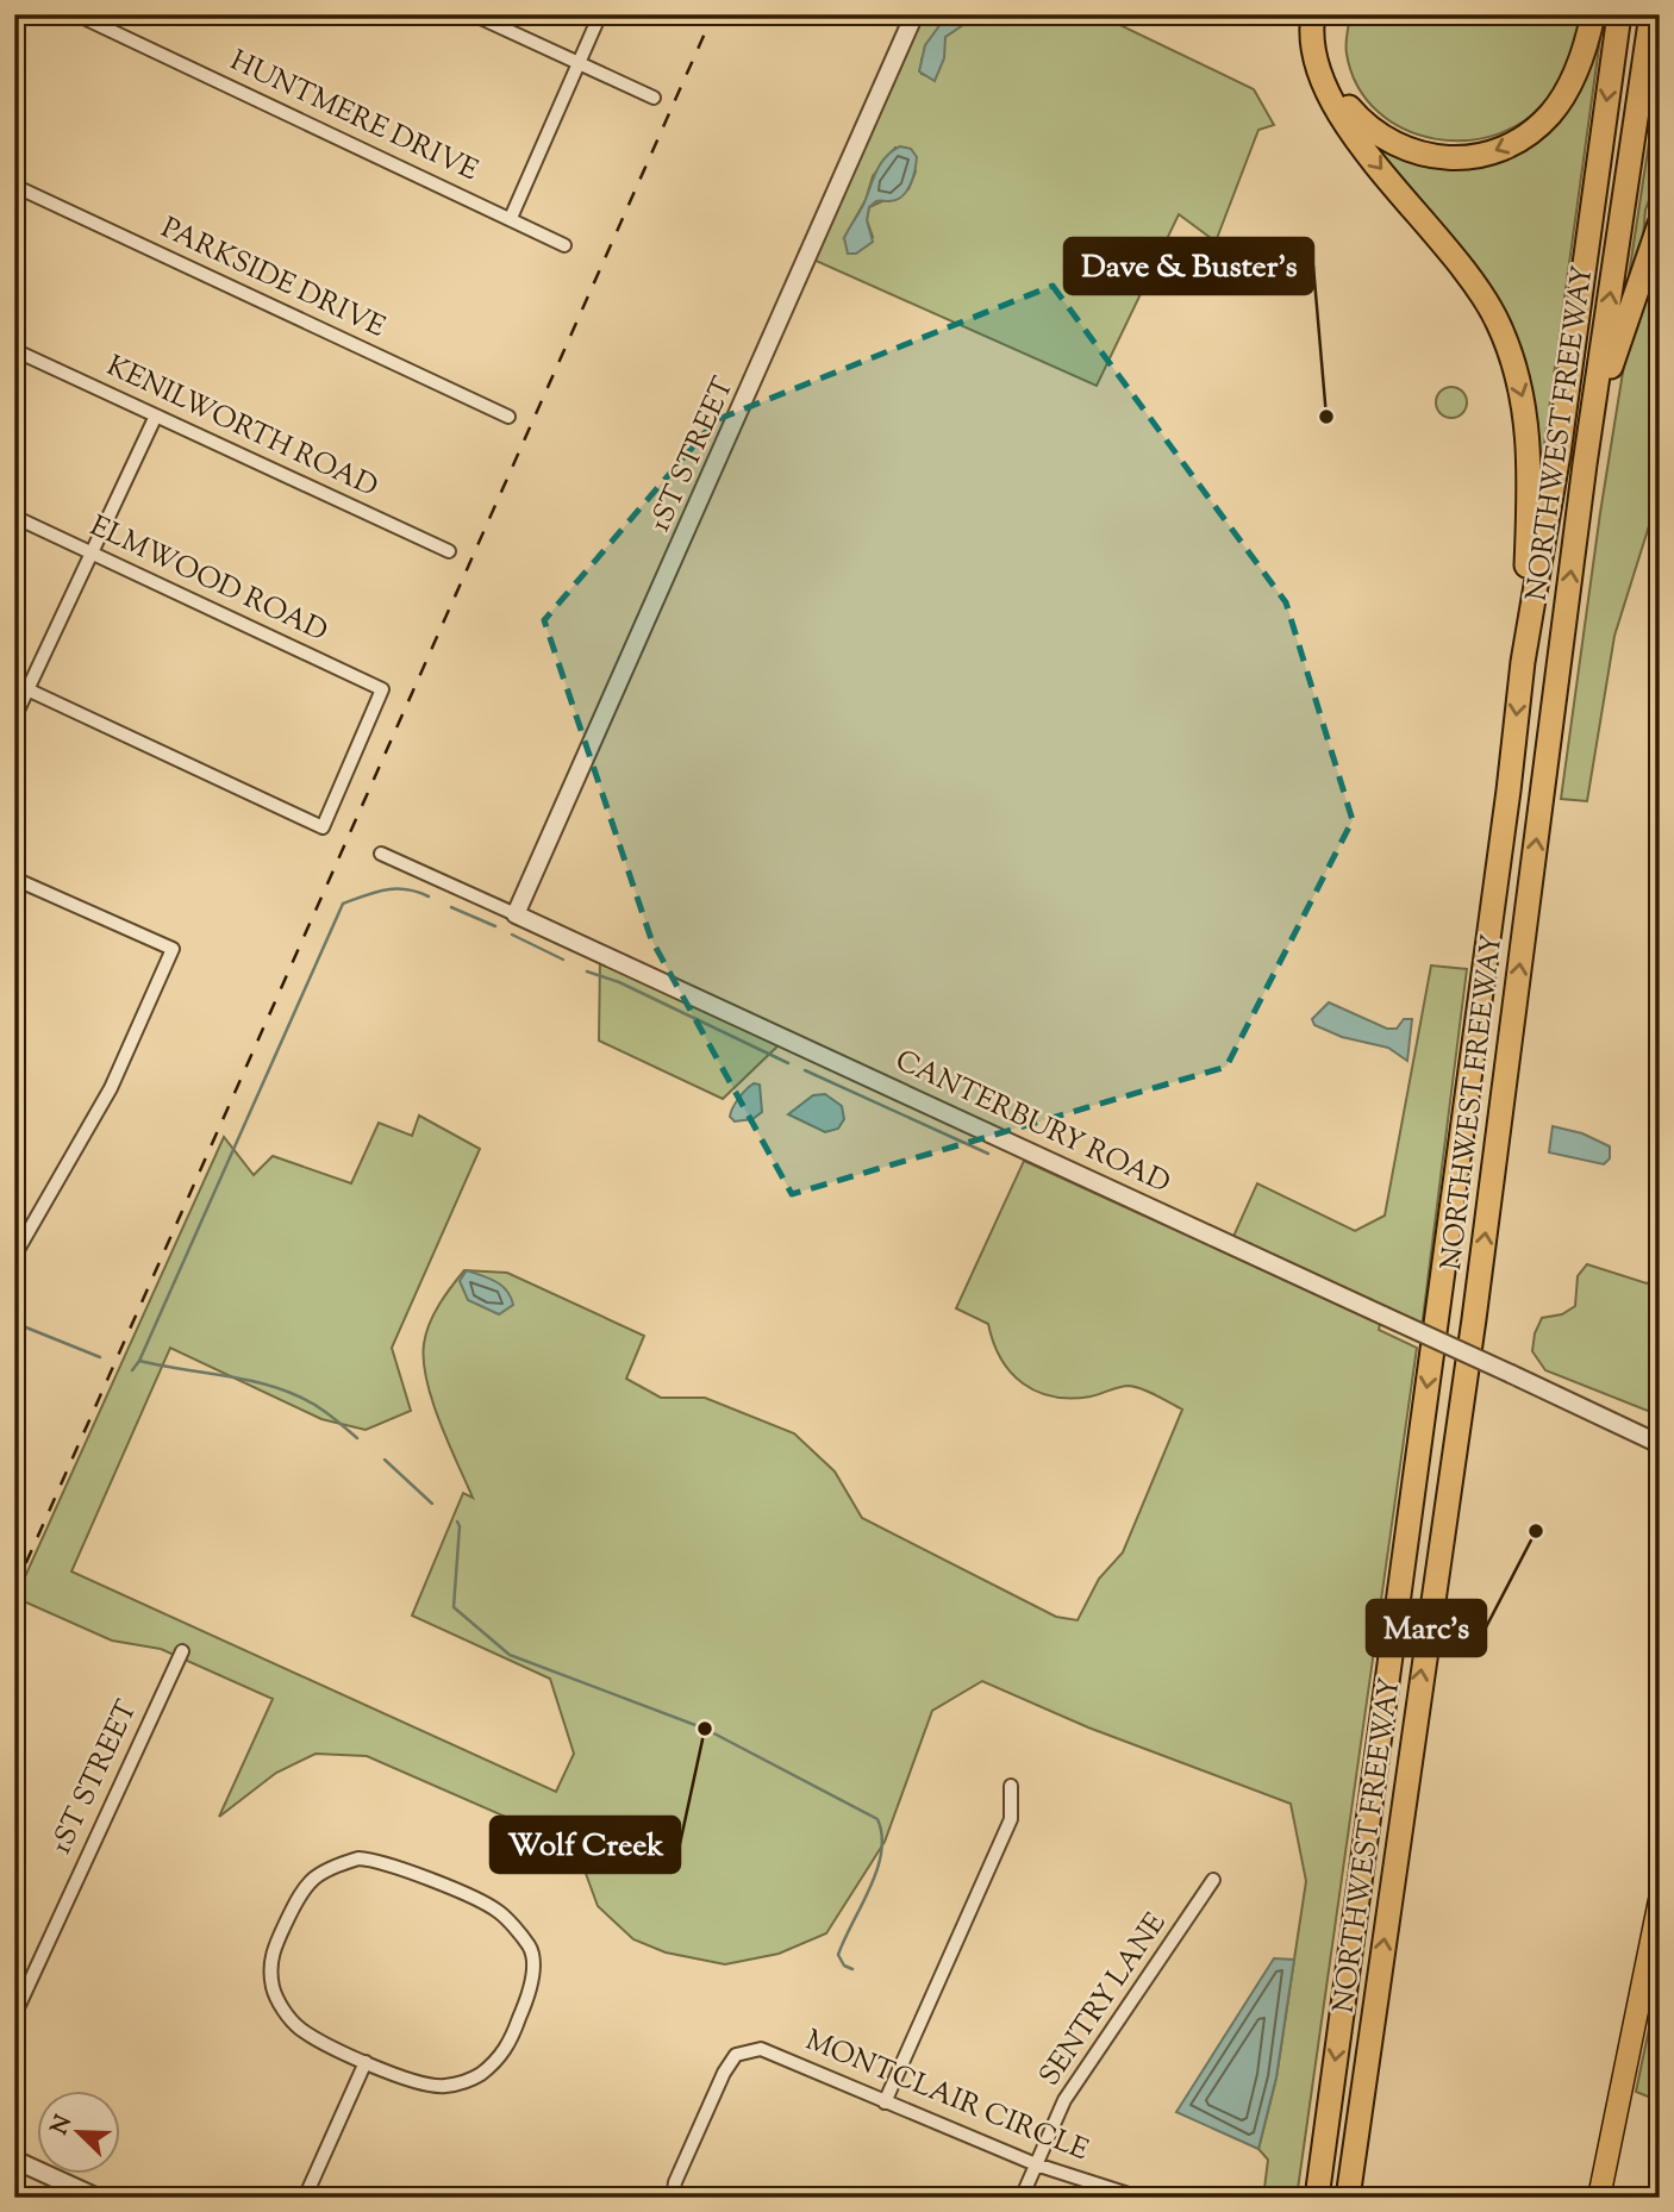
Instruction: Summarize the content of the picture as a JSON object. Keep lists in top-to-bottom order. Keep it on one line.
{"streets":{"highway":["NORTHWEST FREEWAY"],"street":["HUNTMERE DRIVE","PARKSIDE DRIVE","KENILWORTH ROAD","1ST STREET","ELMWOOD ROAD","CANTERBURY ROAD","SENTRY LANE","MONTCLAIR CIRCLE"]},"crossings":[["1ST STREET","CANTERBURY ROAD"],["SENTRY LANE","MONTCLAIR CIRCLE"]],"places":["Dave & Buster's","Marc's","Wolf Creek"],"north":"top left"}
